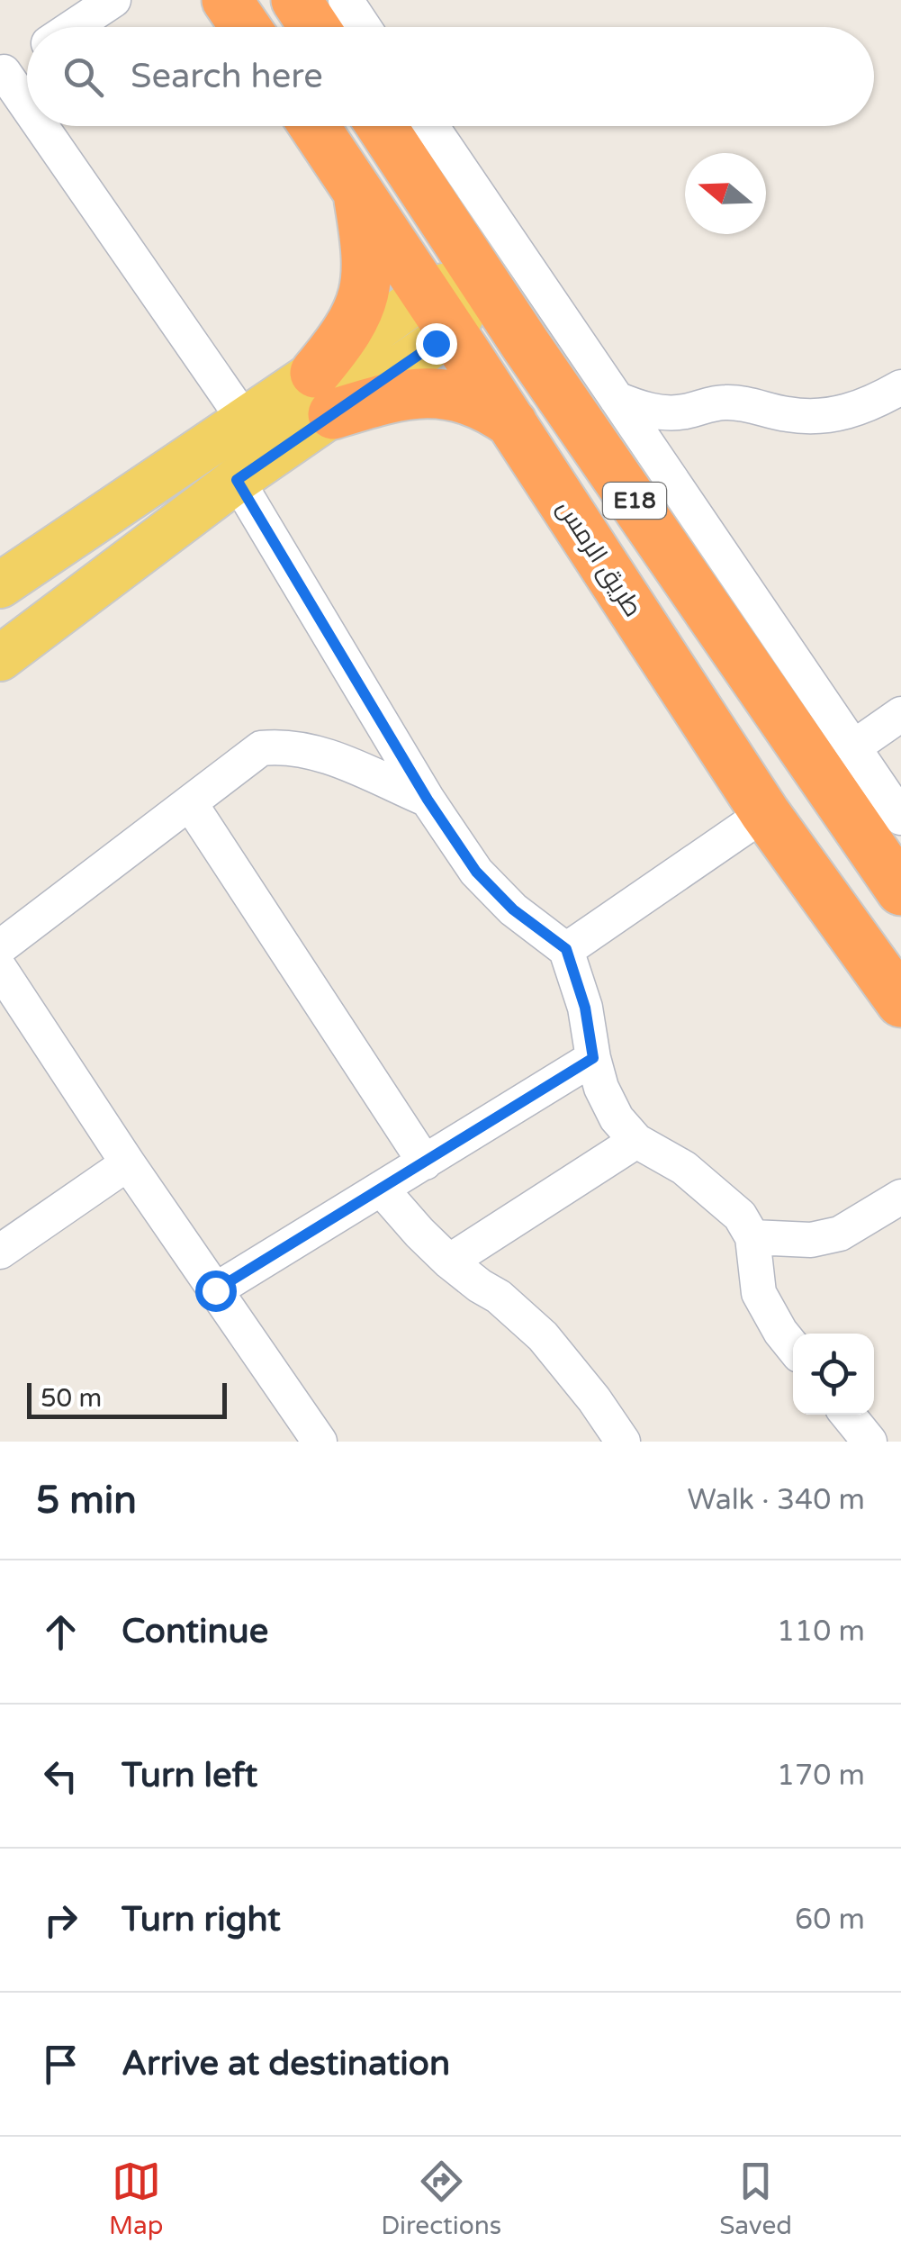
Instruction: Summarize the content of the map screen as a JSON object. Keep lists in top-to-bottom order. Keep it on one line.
{"streets":{"highway":["E18","طريق الرمس"]},"scale_bar":"50 m","north":"left","page":{"search":"Search here","scale":"50 m","heading":["5 min","Walk · 340 m"],"list":[["Continue","110 m"],["Turn left","170 m"],["Turn right","60 m"],"Arrive at destination"],"nav":["Map","Directions","Saved"]}}
